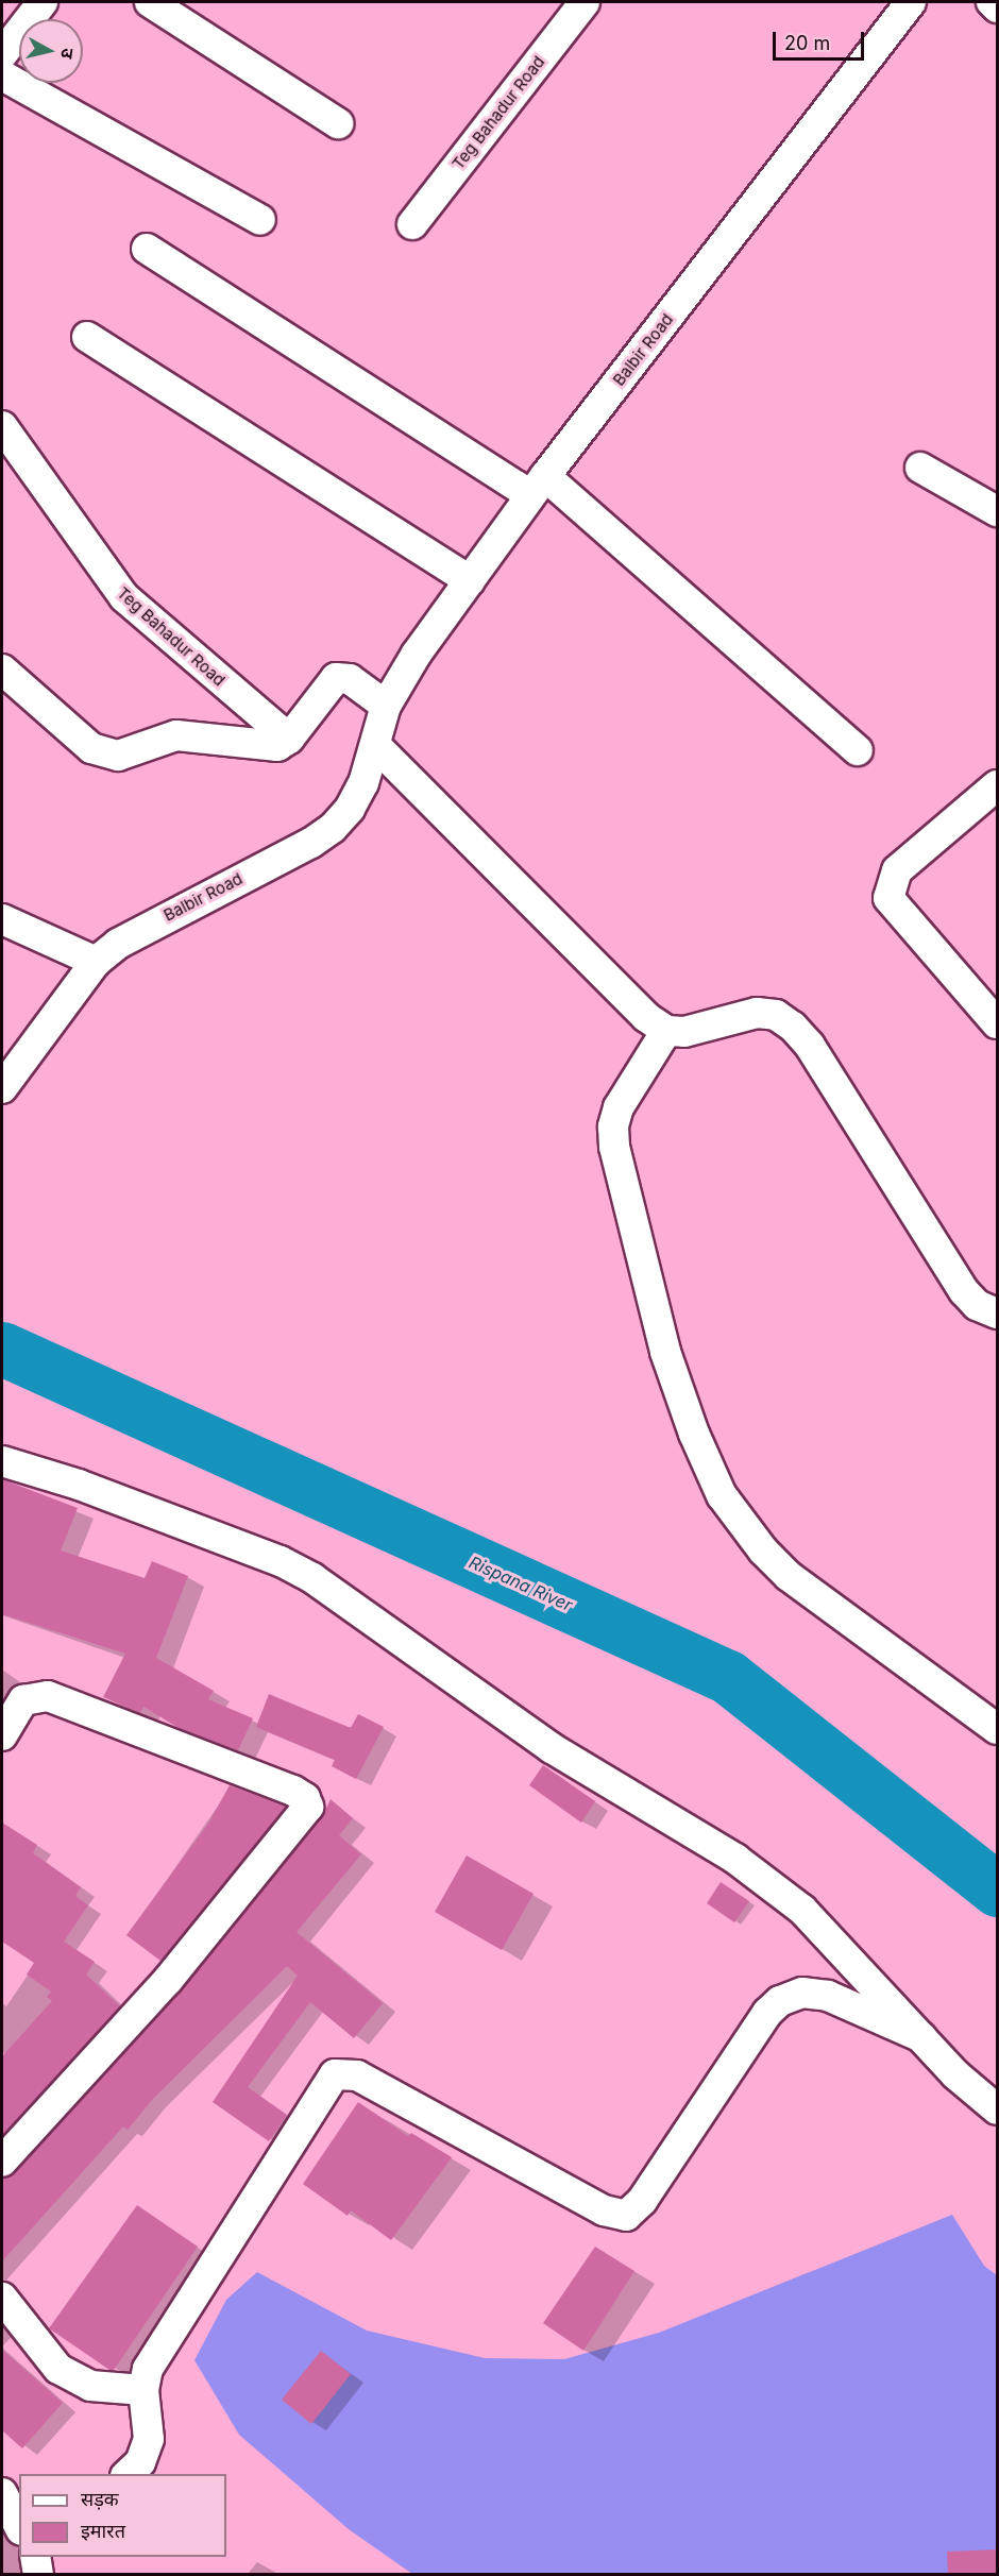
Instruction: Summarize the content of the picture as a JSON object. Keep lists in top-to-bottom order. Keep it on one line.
{"streets":{"street":["Teg Bahadur Road","Balbir Road"]},"water":["Rispana River"],"legend":["सड़क","इमारत"],"scale_bar":"20 m","north":"right"}
